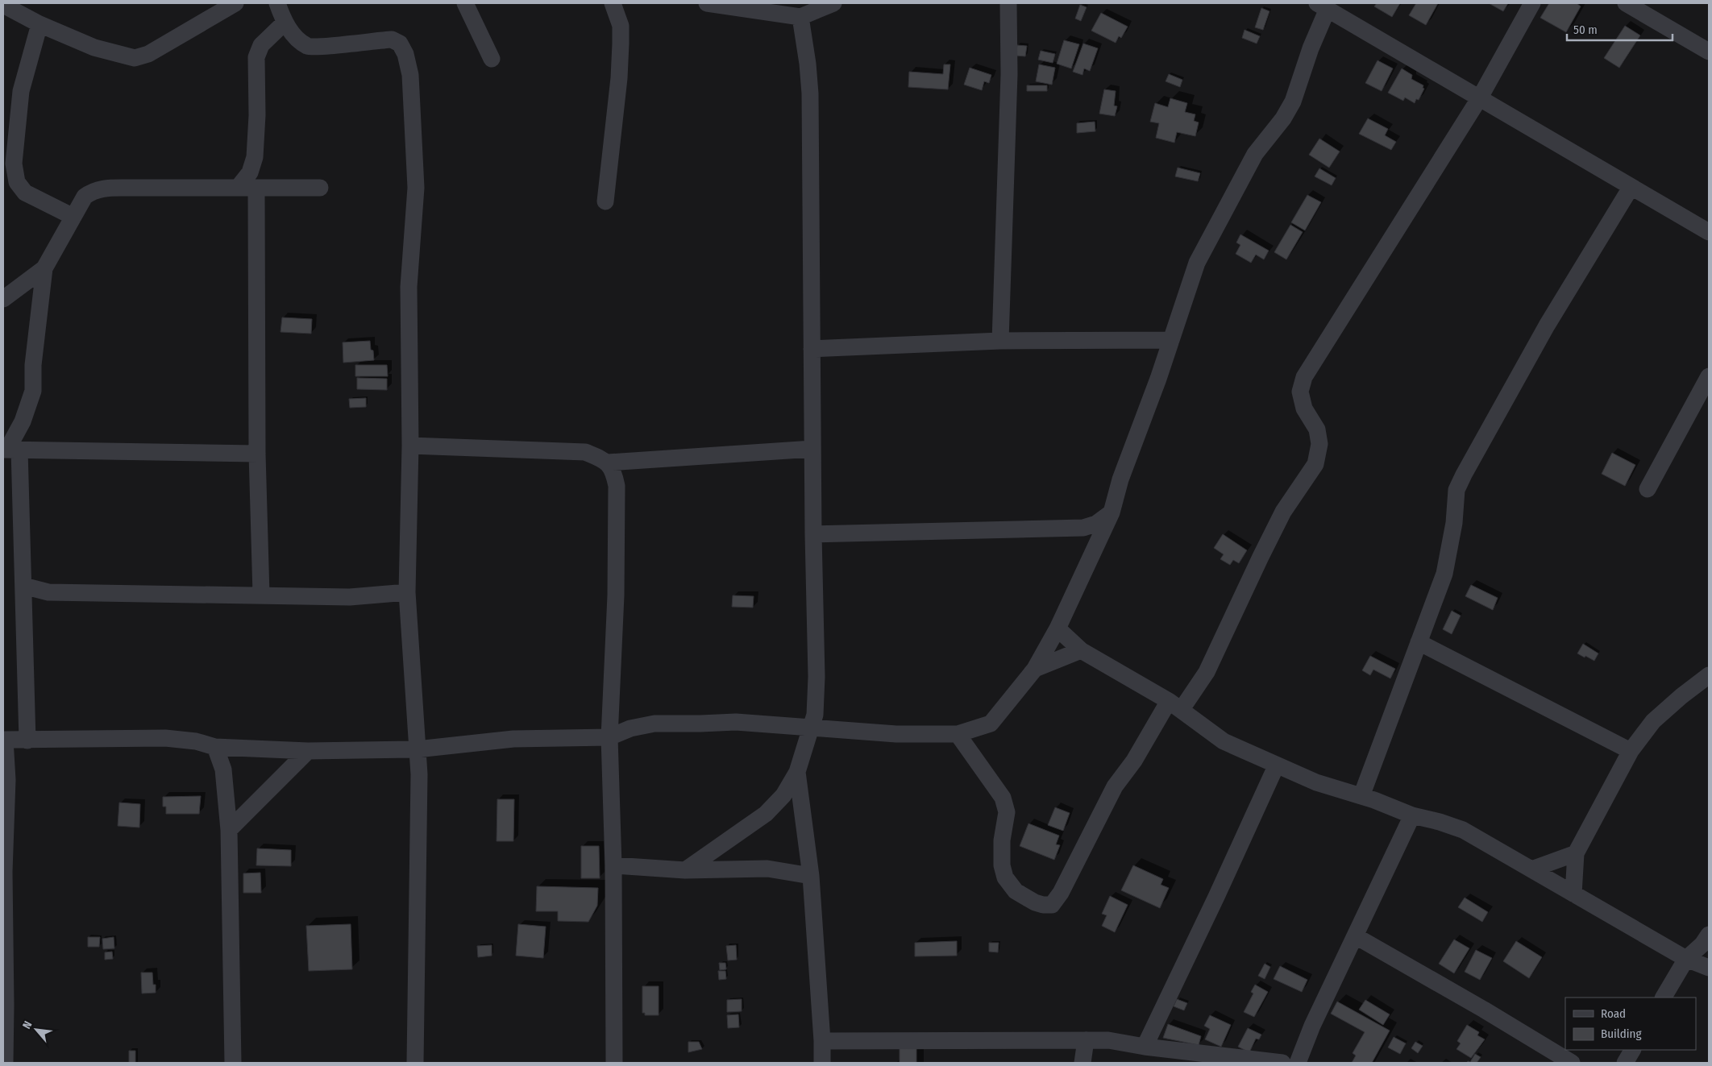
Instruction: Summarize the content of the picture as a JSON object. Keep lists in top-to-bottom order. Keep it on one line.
{"legend":["Road","Building"],"scale_bar":"50 m","north":"top left"}
